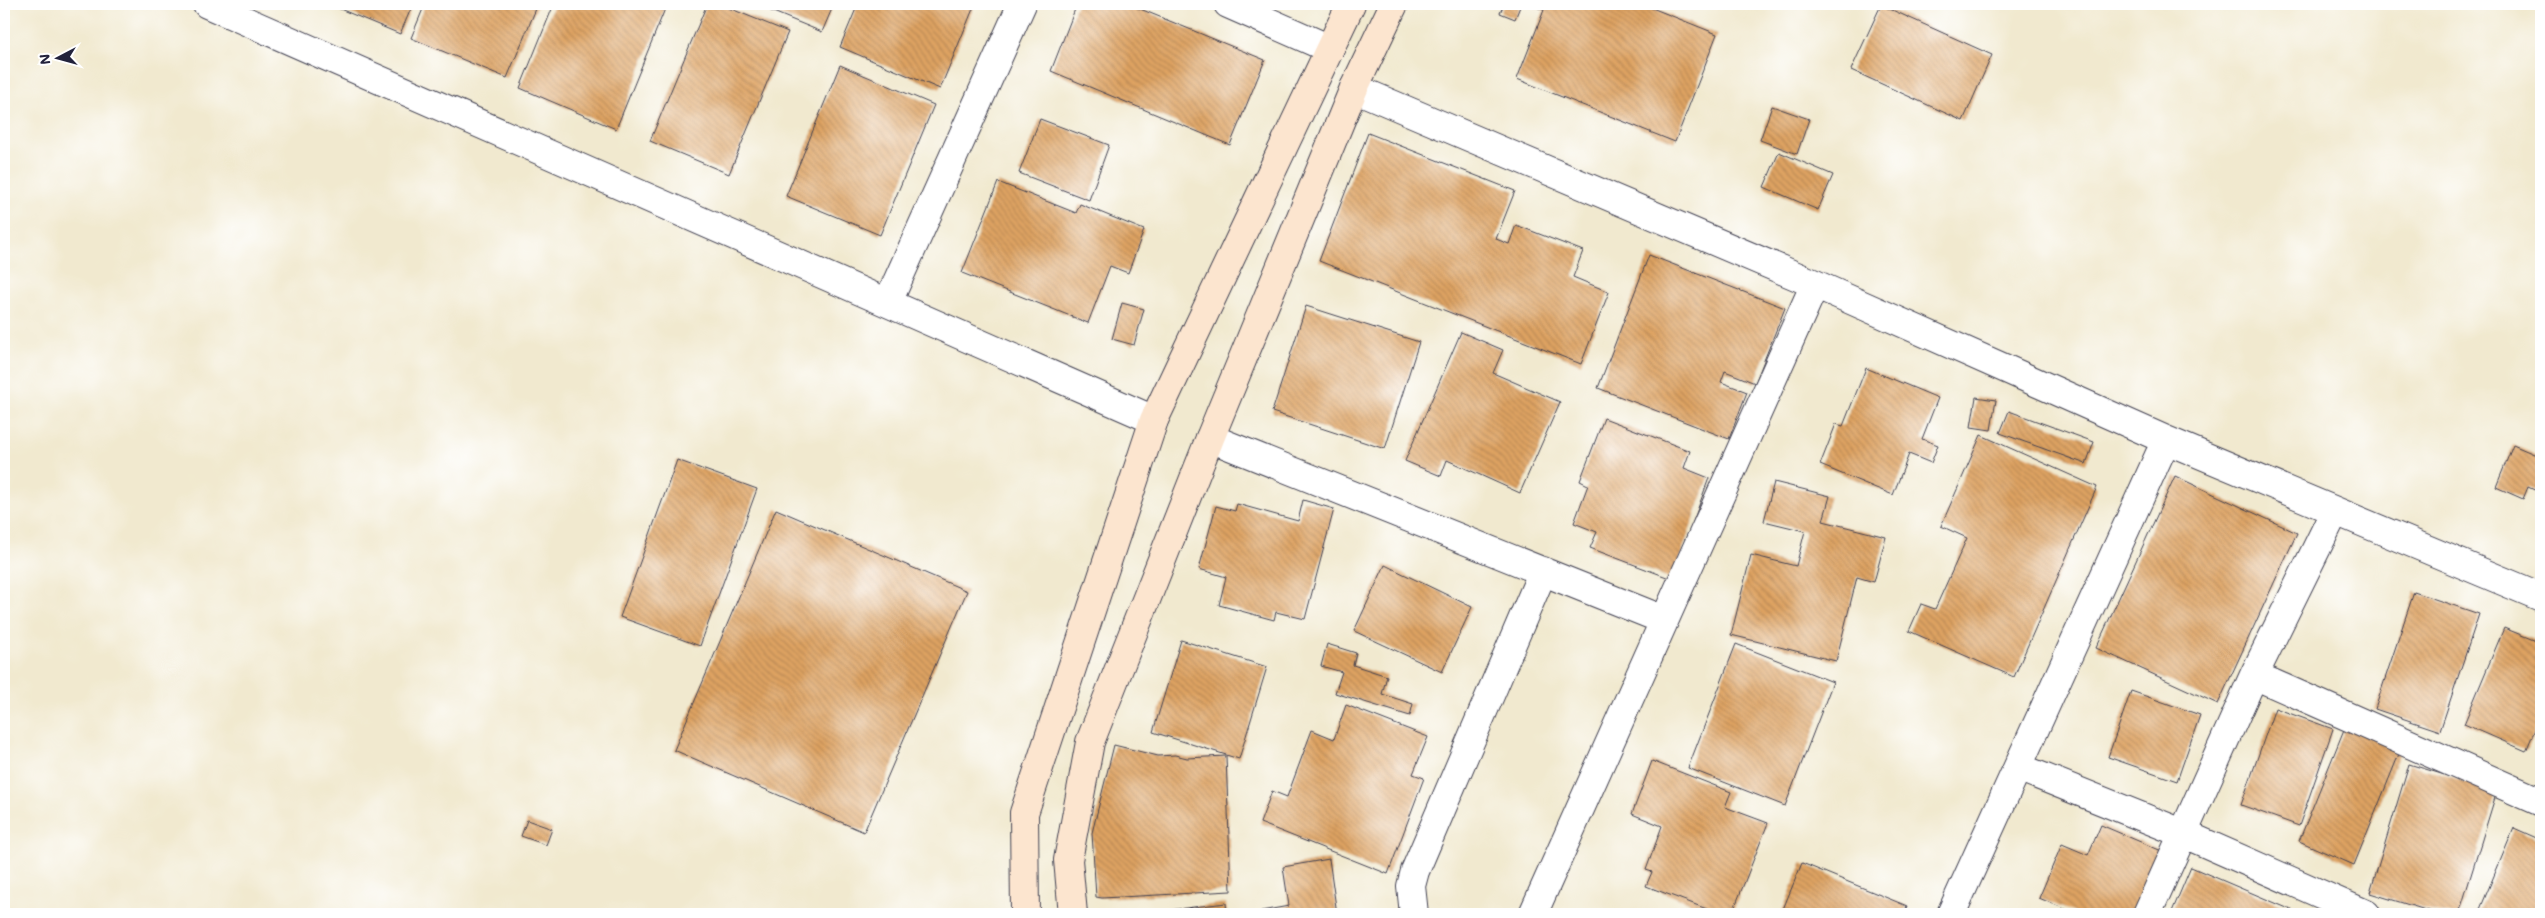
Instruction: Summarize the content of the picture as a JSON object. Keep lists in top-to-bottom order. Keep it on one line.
{"north":"left"}
